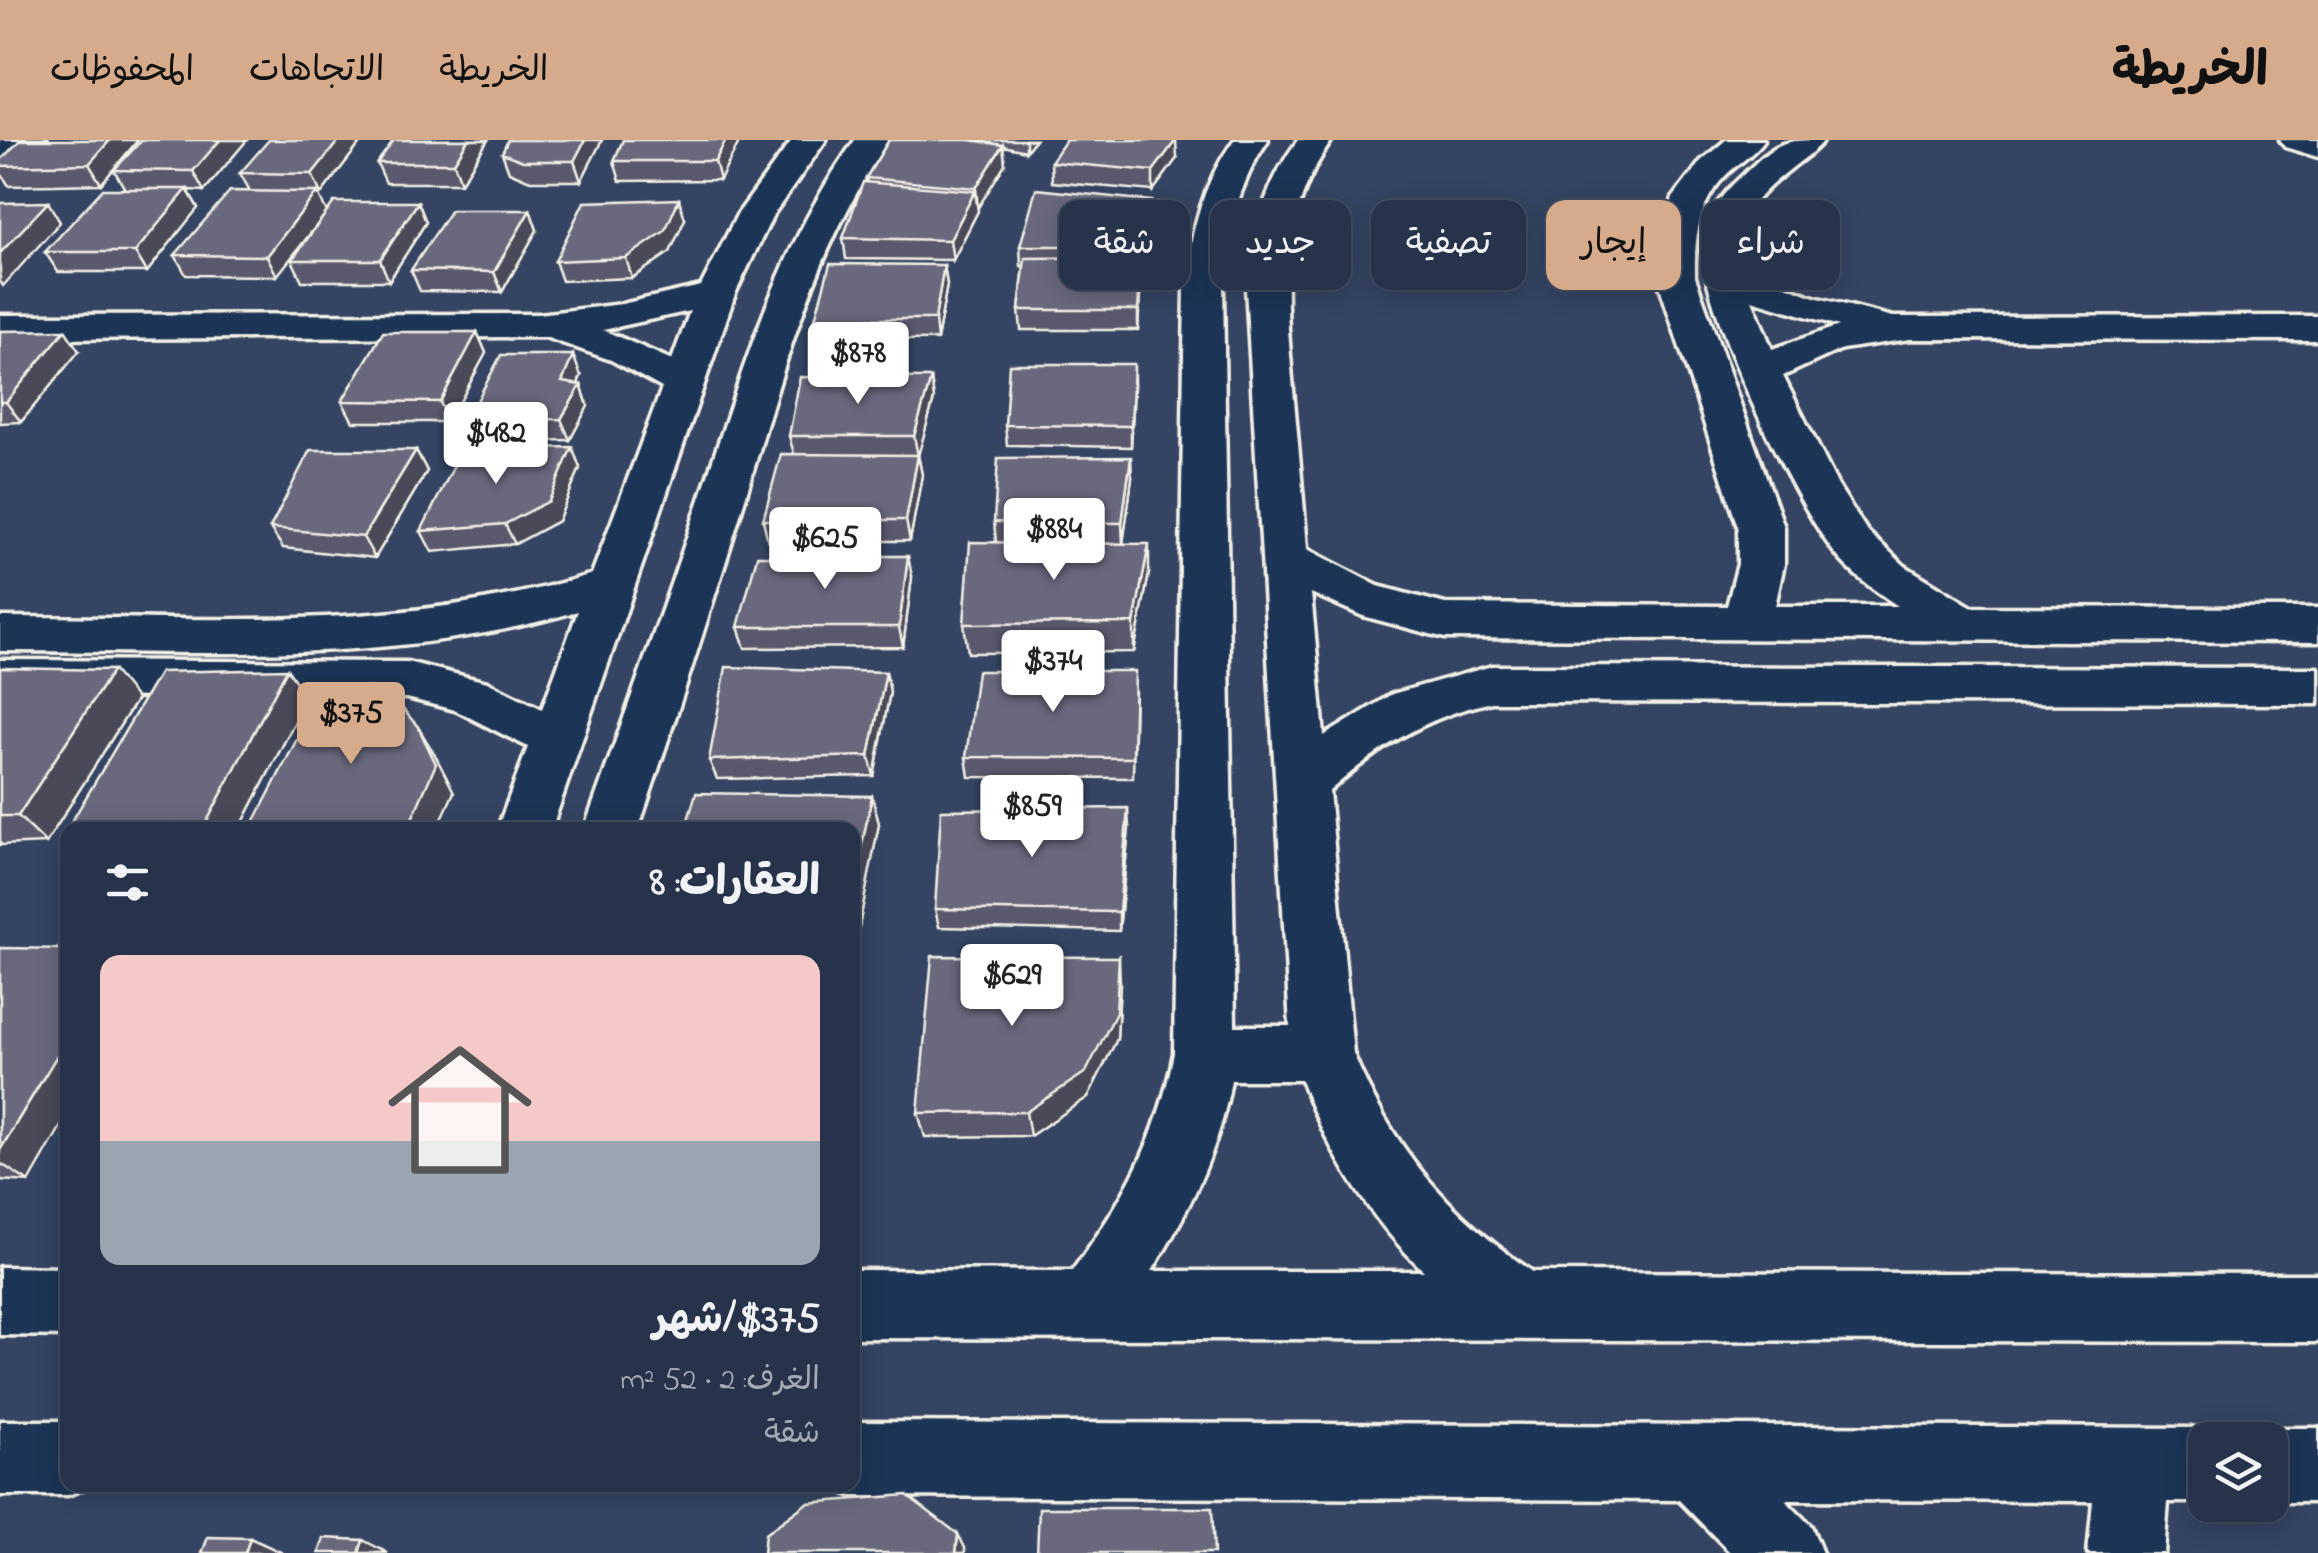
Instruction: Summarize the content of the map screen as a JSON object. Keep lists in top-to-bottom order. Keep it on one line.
{"page":{"header":"الخريطة","nav":["الخريطة","الاتجاهات","المحفوظات"],"chip":["شراء","إيجار","تصفية","جديد","شقة"],"price":["$878","$482","$884","$625","$374","$375","$859","$629"],"heading":"العقارات: 8","list":[{"name":"$375/شهر","note":"الغرف: 2 · 52 m² · شقة"}]}}
